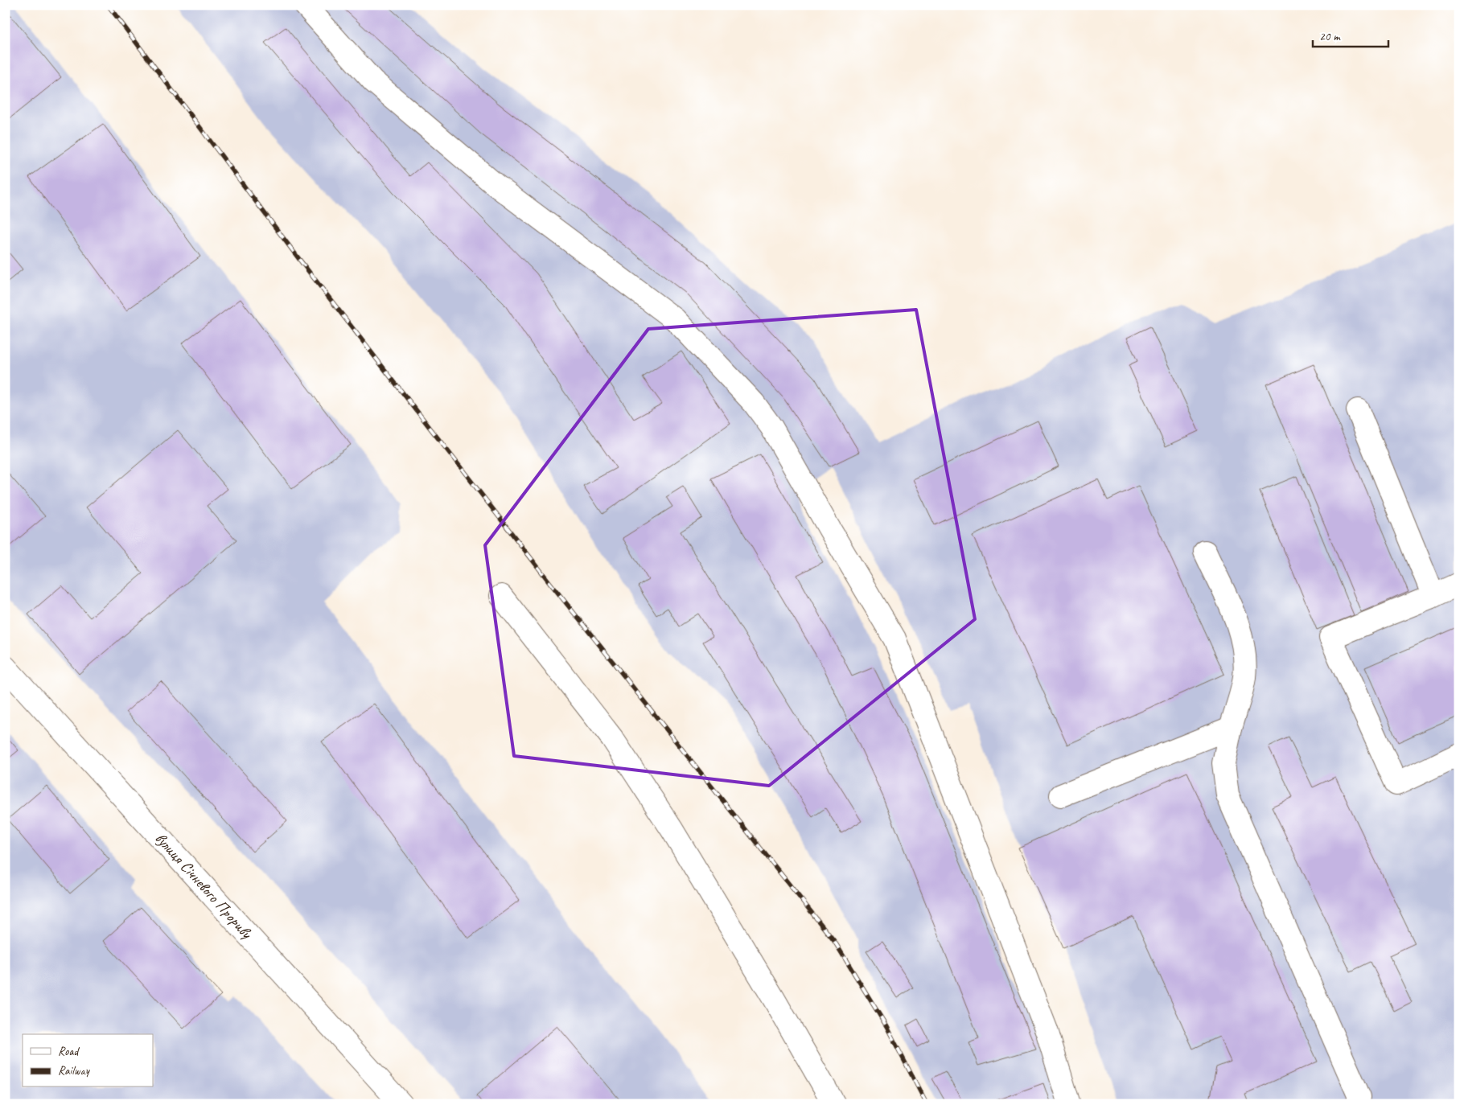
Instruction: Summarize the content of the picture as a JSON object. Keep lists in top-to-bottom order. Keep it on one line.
{"streets":{"street":["вулиця Січневого Прориву"]},"legend":["Road","Railway"],"scale_bar":"20 m"}
